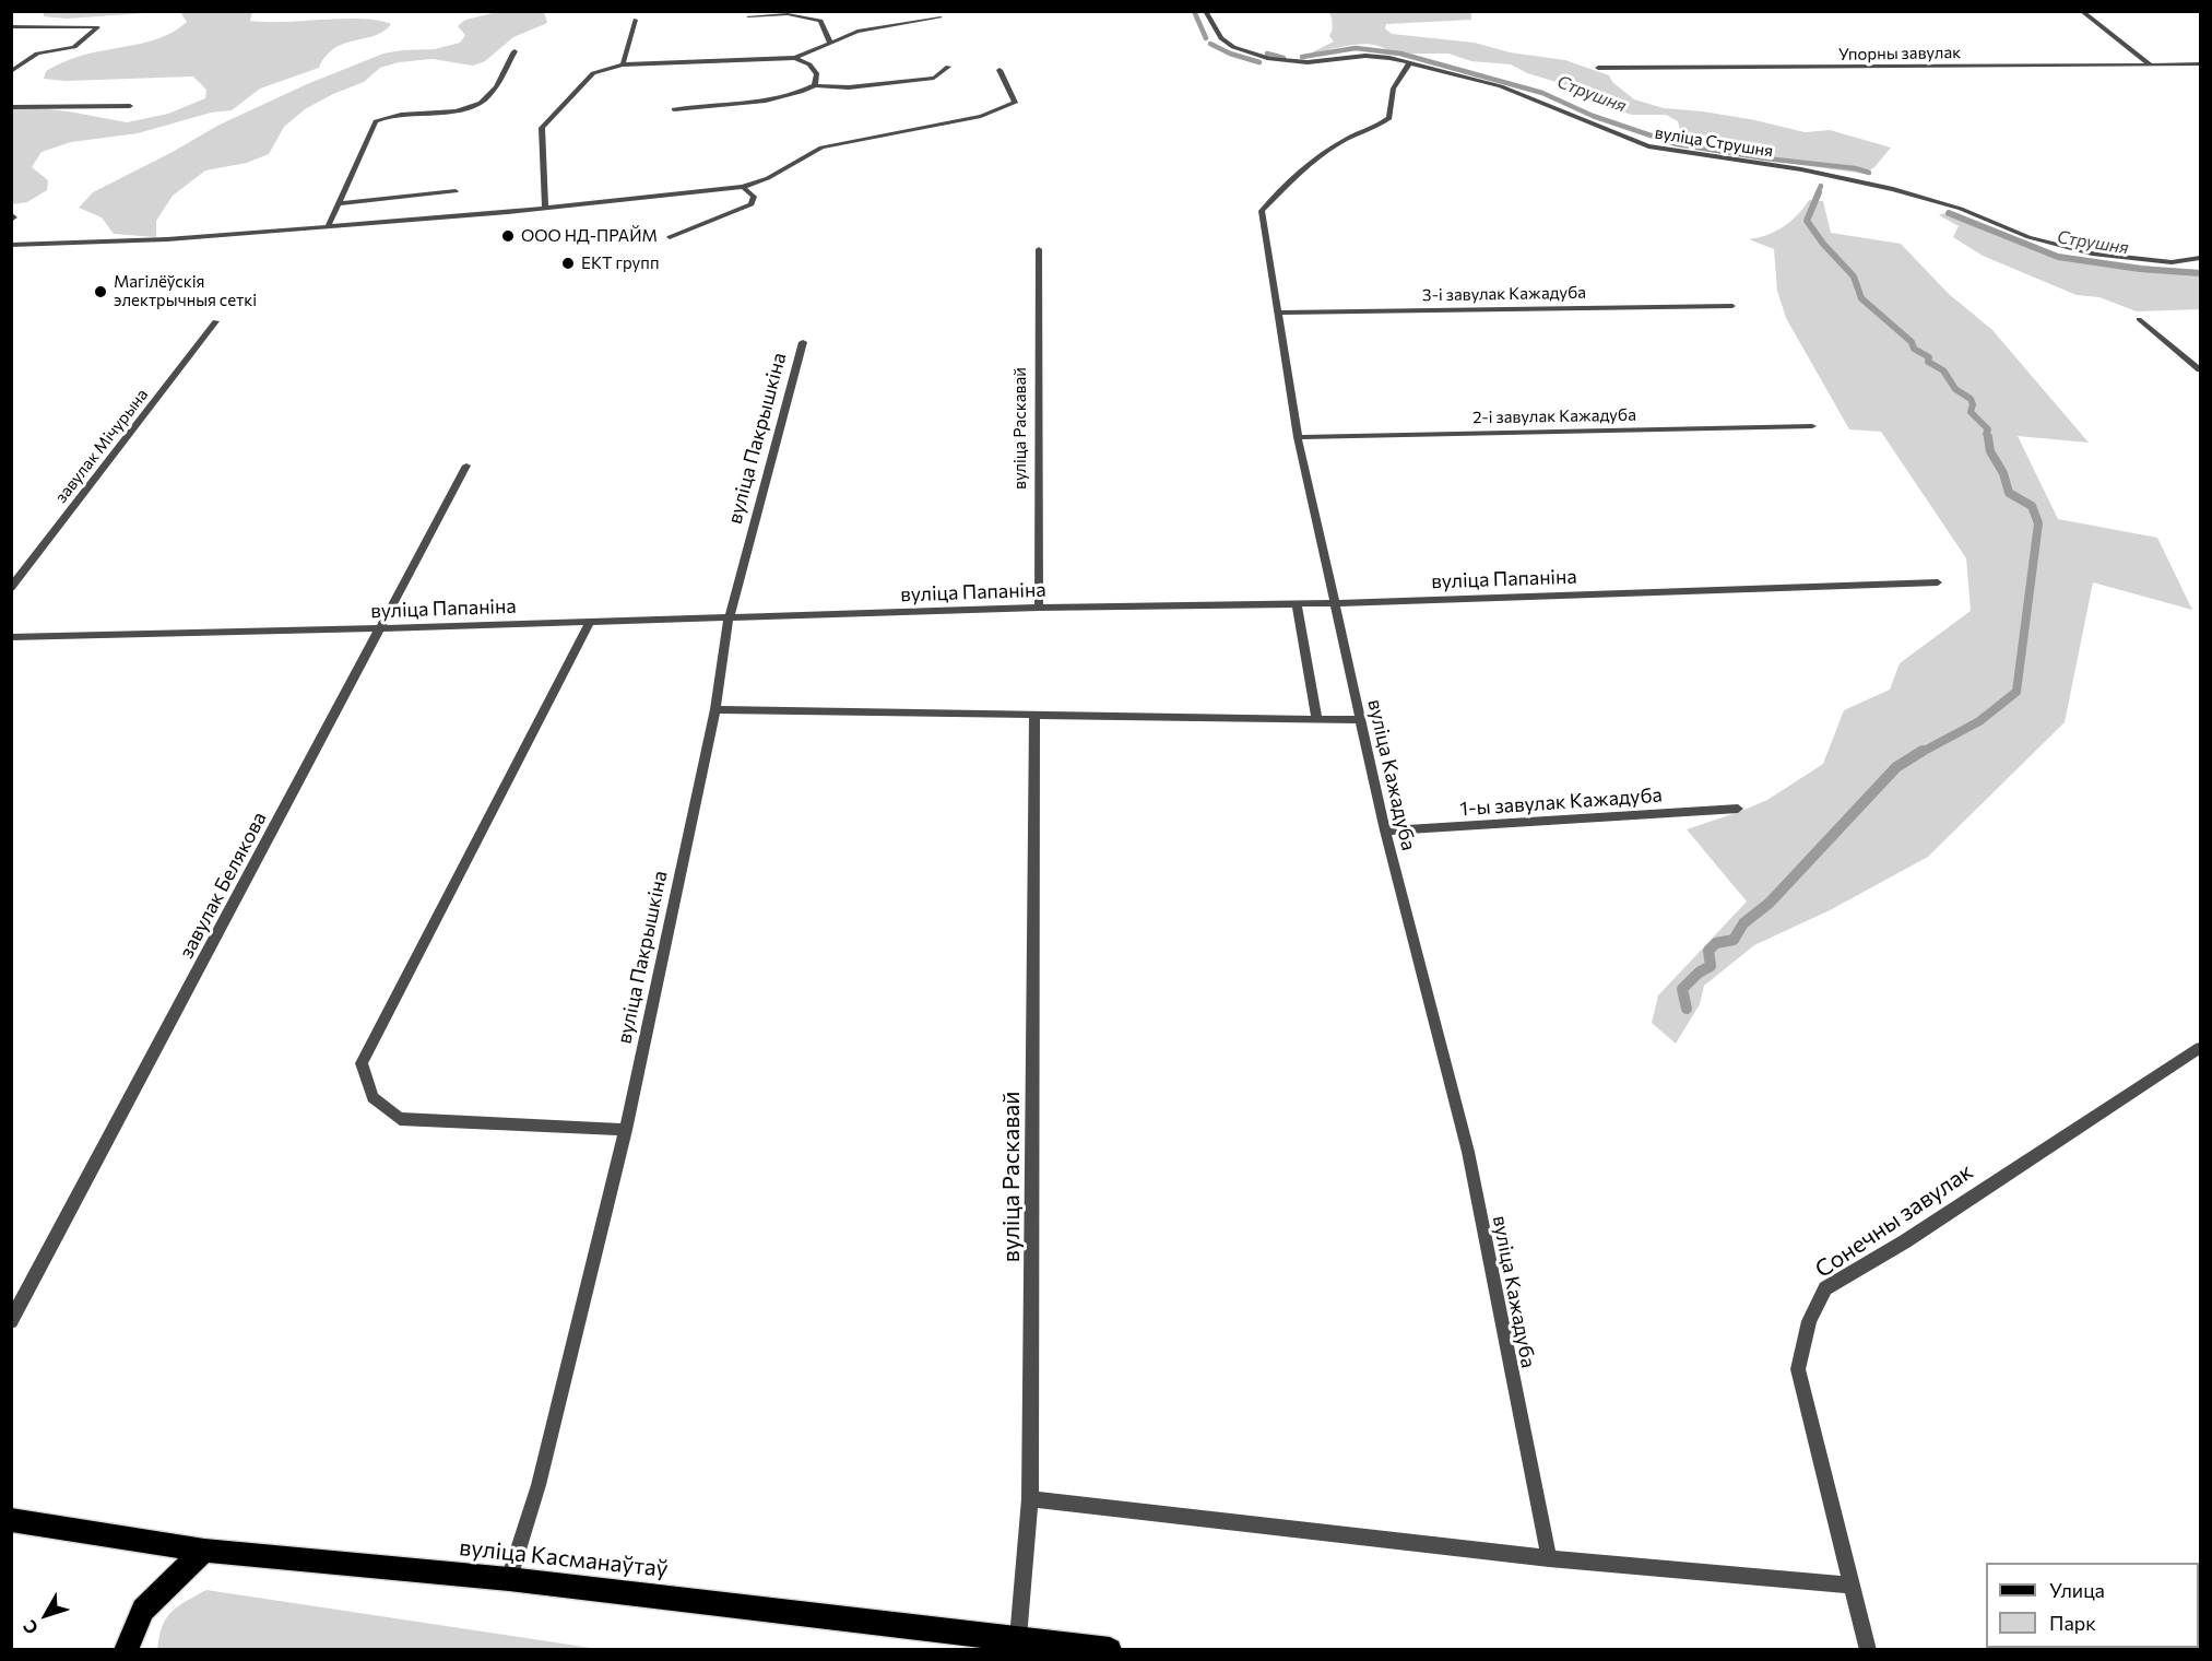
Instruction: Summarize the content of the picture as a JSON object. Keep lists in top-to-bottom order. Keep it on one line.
{"streets":{"main road":["вуліца Касманаўтаў"],"street":["Упорны завулак","вуліца Струшня","3-і завулак Кажадуба","2-і завулак Кажадуба","вуліца Раскавай","вуліца Пакрышкіна","завулак Мічурына","вуліца Папаніна","вуліца Кажадуба","1-ы завулак Кажадуба","завулак Белякова","Сонечны завулак"]},"crossings":[["вуліца Струшня","вуліца Кажадуба"],["3-і завулак Кажадуба","вуліца Кажадуба"],["2-і завулак Кажадуба","вуліца Кажадуба"],["вуліца Раскавай","вуліца Папаніна"],["вуліца Раскавай","вуліца Касманаўтаў"],["вуліца Пакрышкіна","вуліца Папаніна"],["вуліца Пакрышкіна","вуліца Касманаўтаў"],["вуліца Папаніна","вуліца Кажадуба"],["вуліца Папаніна","завулак Белякова"],["вуліца Кажадуба","1-ы завулак Кажадуба"]],"water":["Струшня"],"places":["ООО НД-ПРАЙМ","ЕКТ групп","Магілёўскія электрычныя сеткі"],"legend":["Улица","Парк"],"north":"bottom left"}
